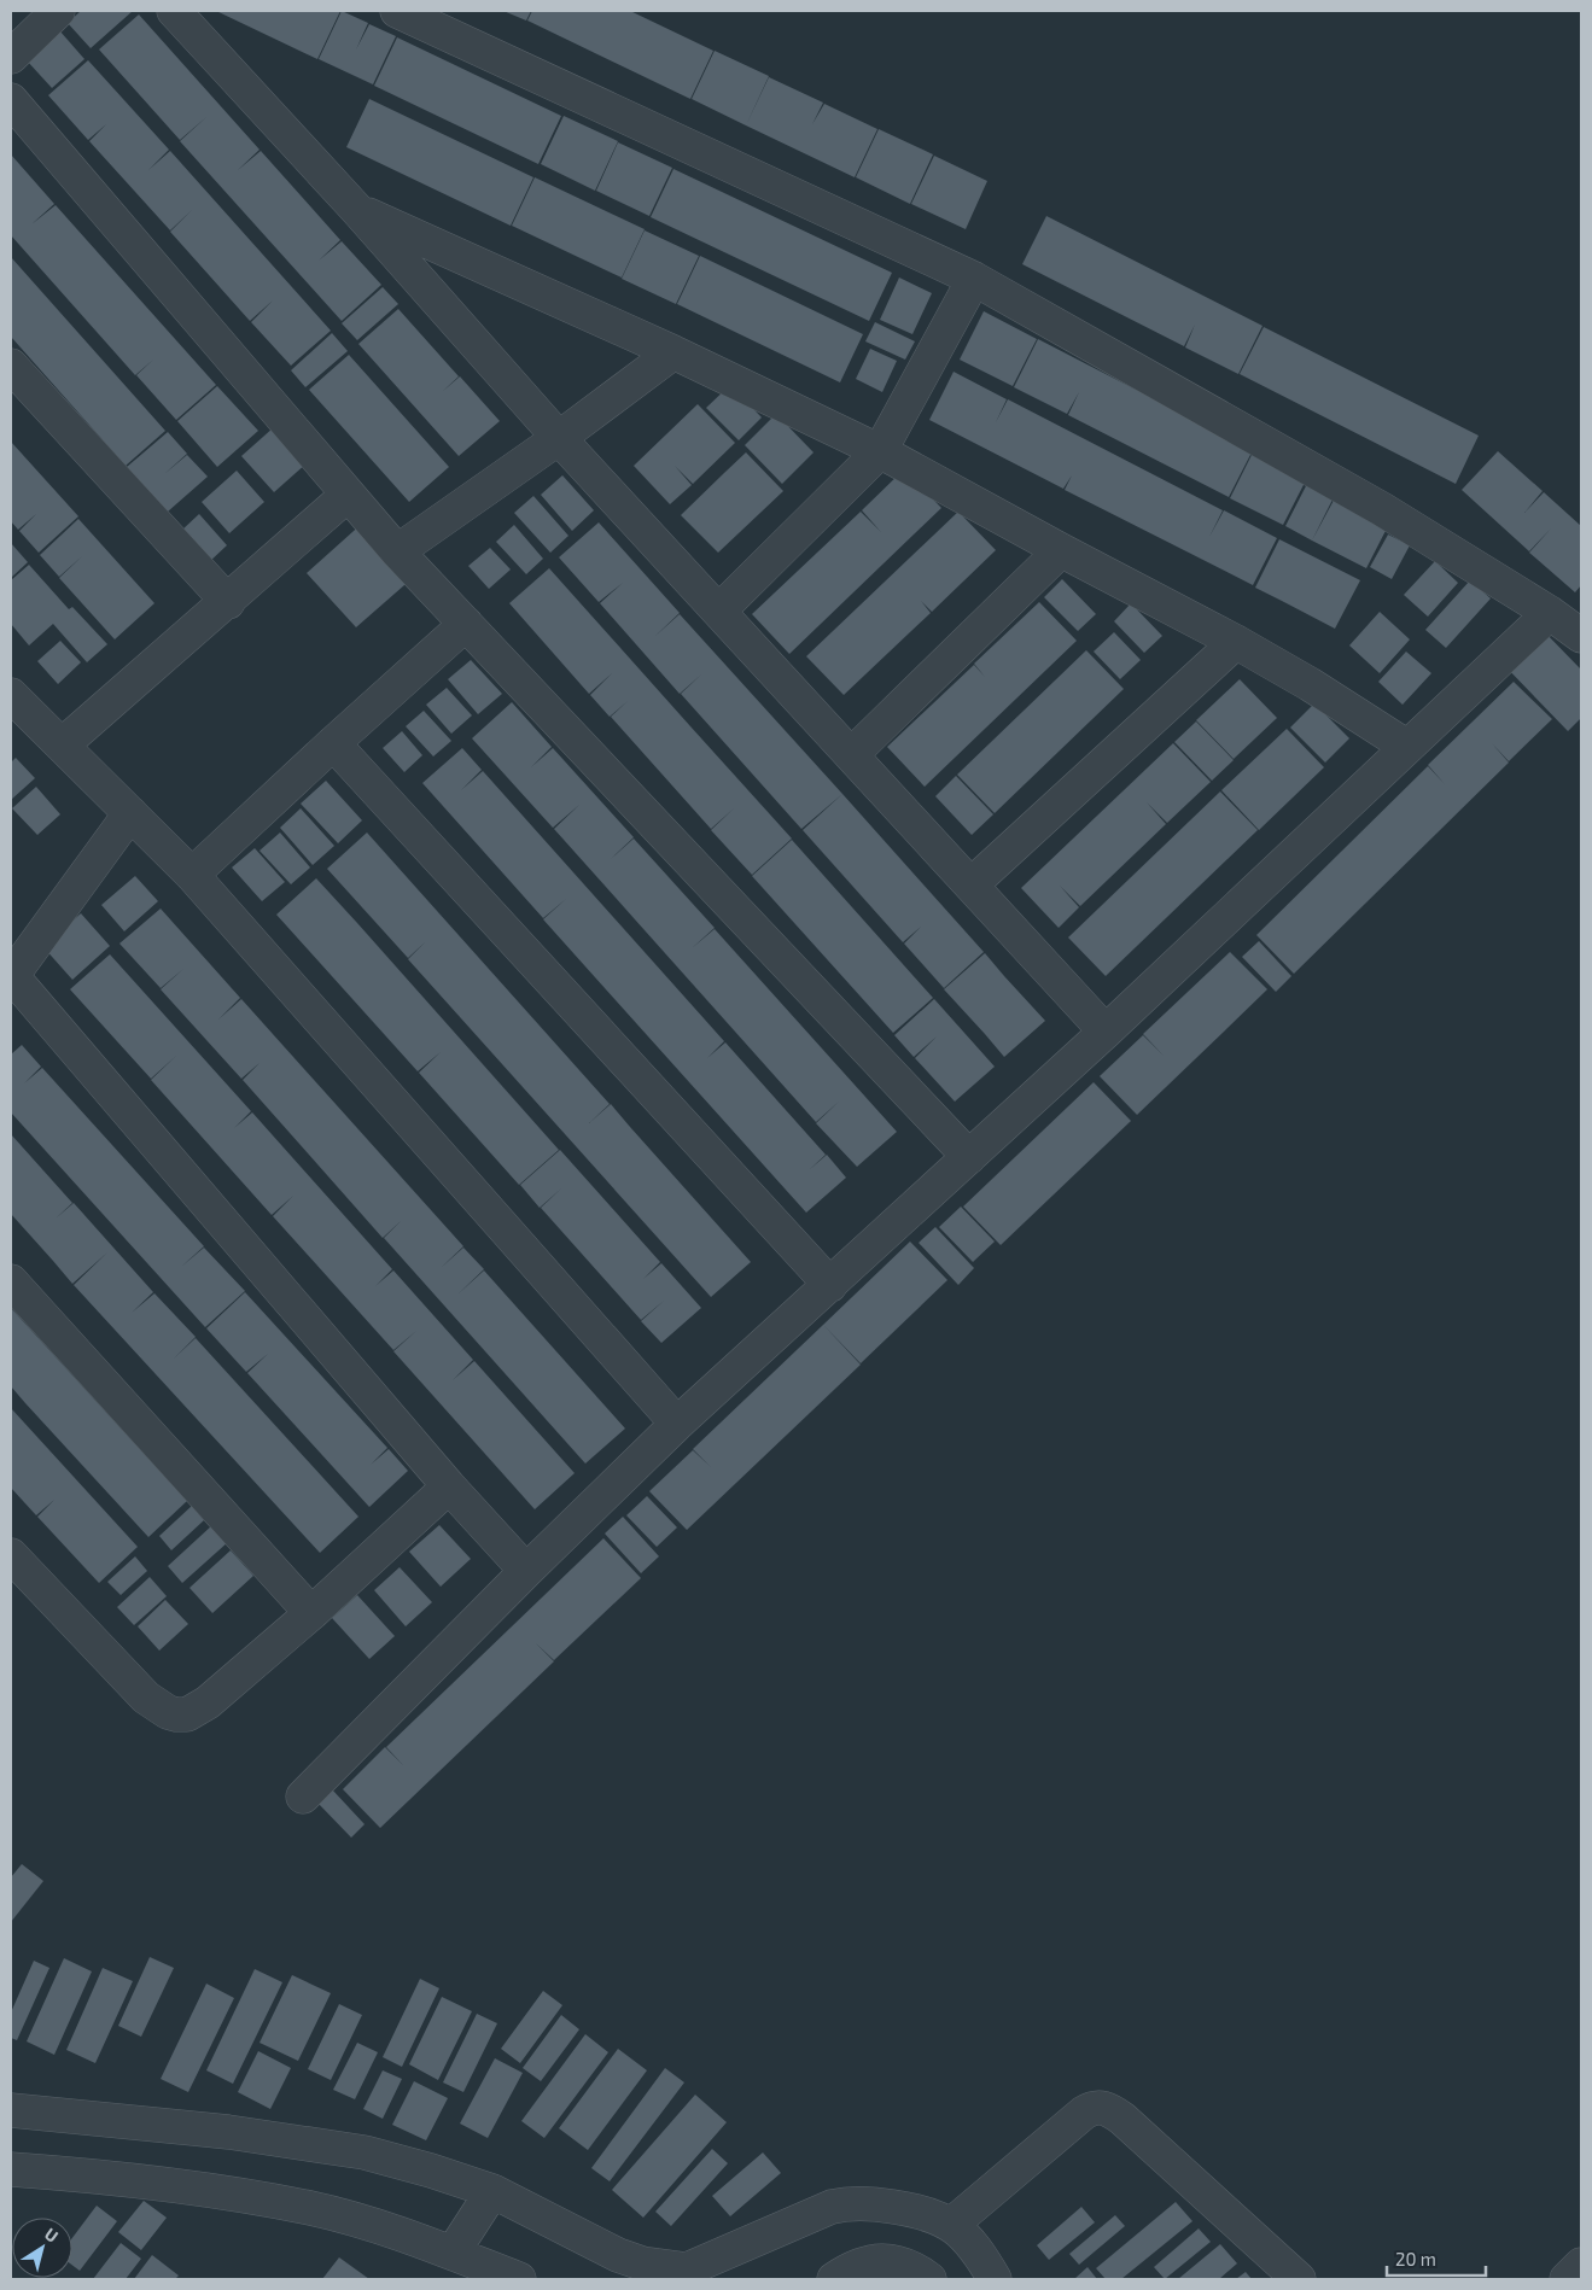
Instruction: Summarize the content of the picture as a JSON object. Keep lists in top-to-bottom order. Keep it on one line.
{"scale_bar":"20 m","north":"top right"}
